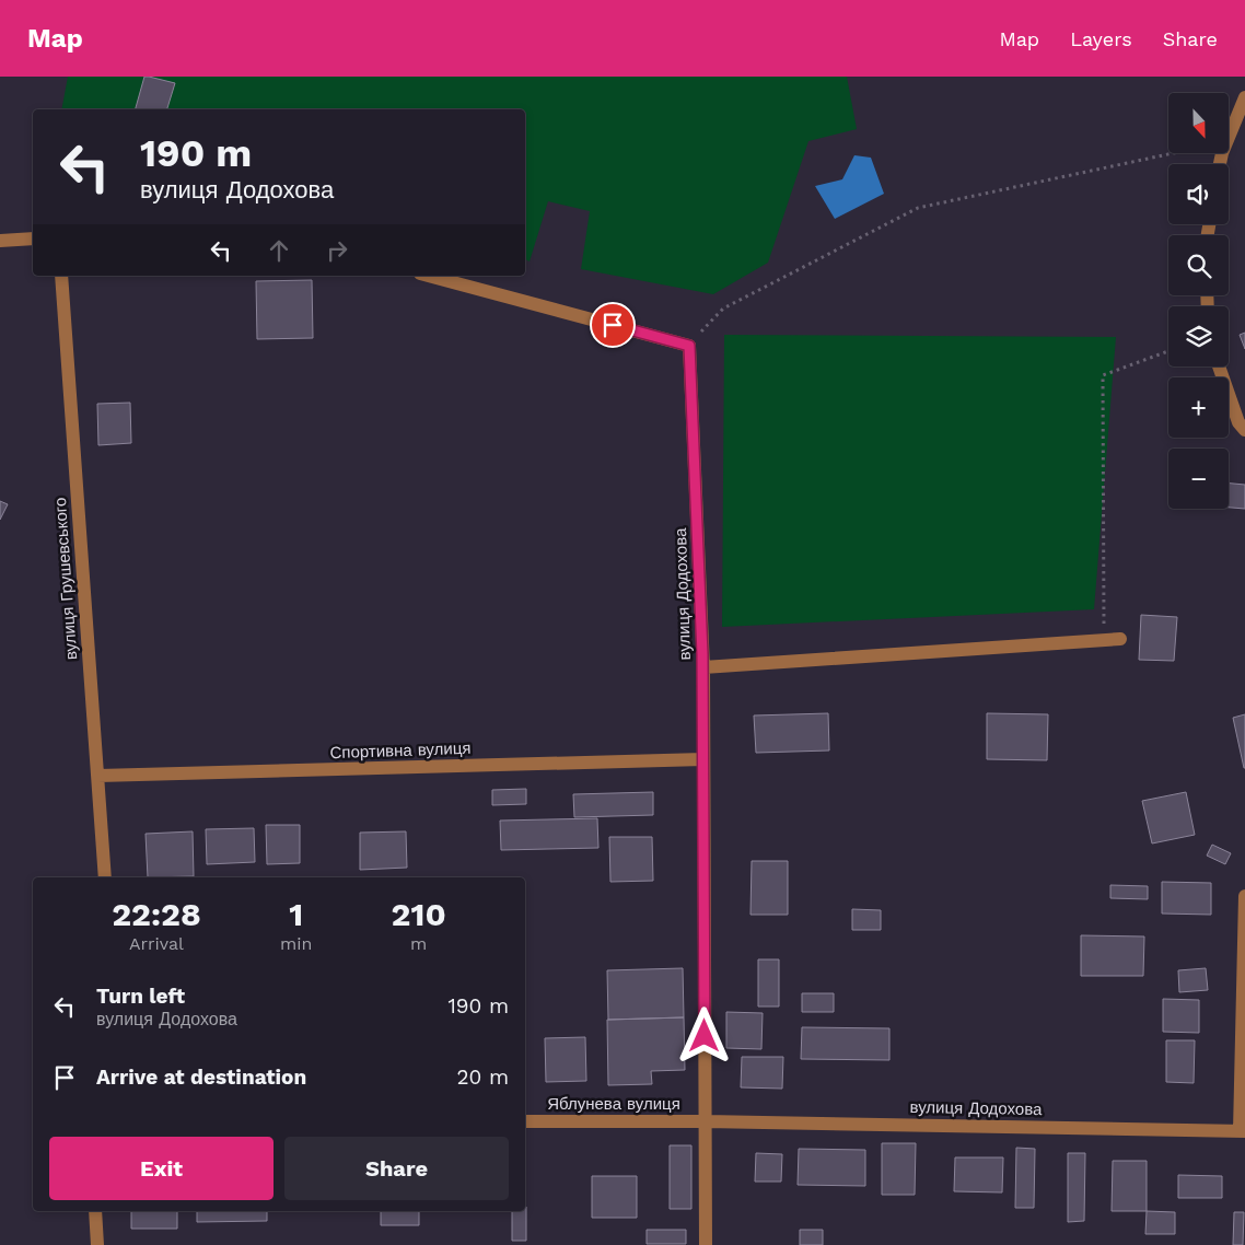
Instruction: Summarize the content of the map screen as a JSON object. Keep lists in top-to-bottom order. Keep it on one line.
{"streets":{"street":["вулиця Грушевського","вулиця Додохова","Спортивна вулиця","Яблунева вулиця"]},"crossings":[["вулиця Грушевського","Спортивна вулиця"],["вулиця Додохова","Спортивна вулиця"],["вулиця Додохова","Яблунева вулиця"]],"north":"bottom","page":{"header":"Map","nav":["Map","Layers","Share"],"map_buttons":["+","−"],"turn":["190 m","вулиця Додохова"],"eta":["22:28","Arrival","1","min","210","m"],"list":[{"name":"Turn left","note":"вулиця Додохова","value":"190 m"},{"name":"Arrive at destination","value":"20 m"}],"buttons":["Exit","Share"]}}
